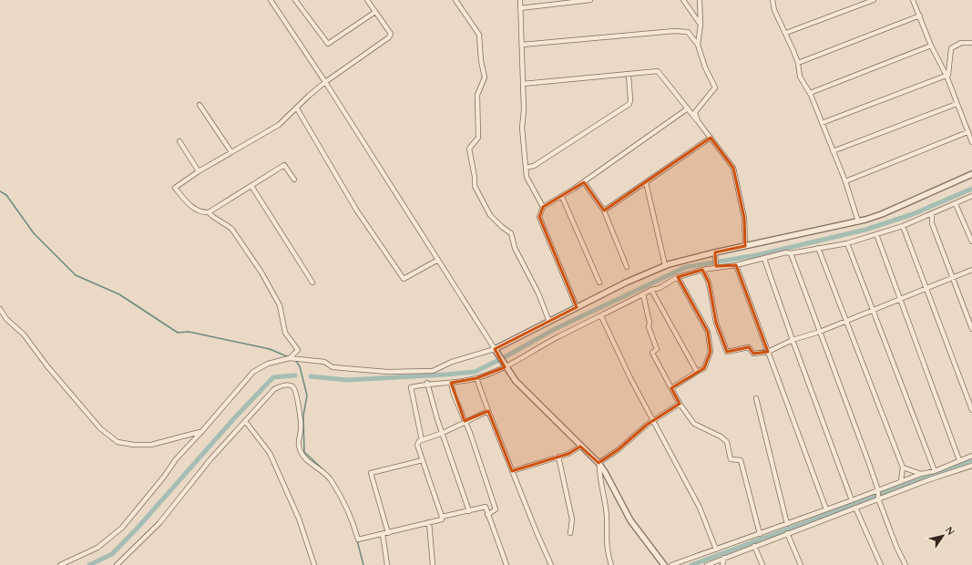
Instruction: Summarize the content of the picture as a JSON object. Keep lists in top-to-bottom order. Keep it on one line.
{"north":"top right"}
